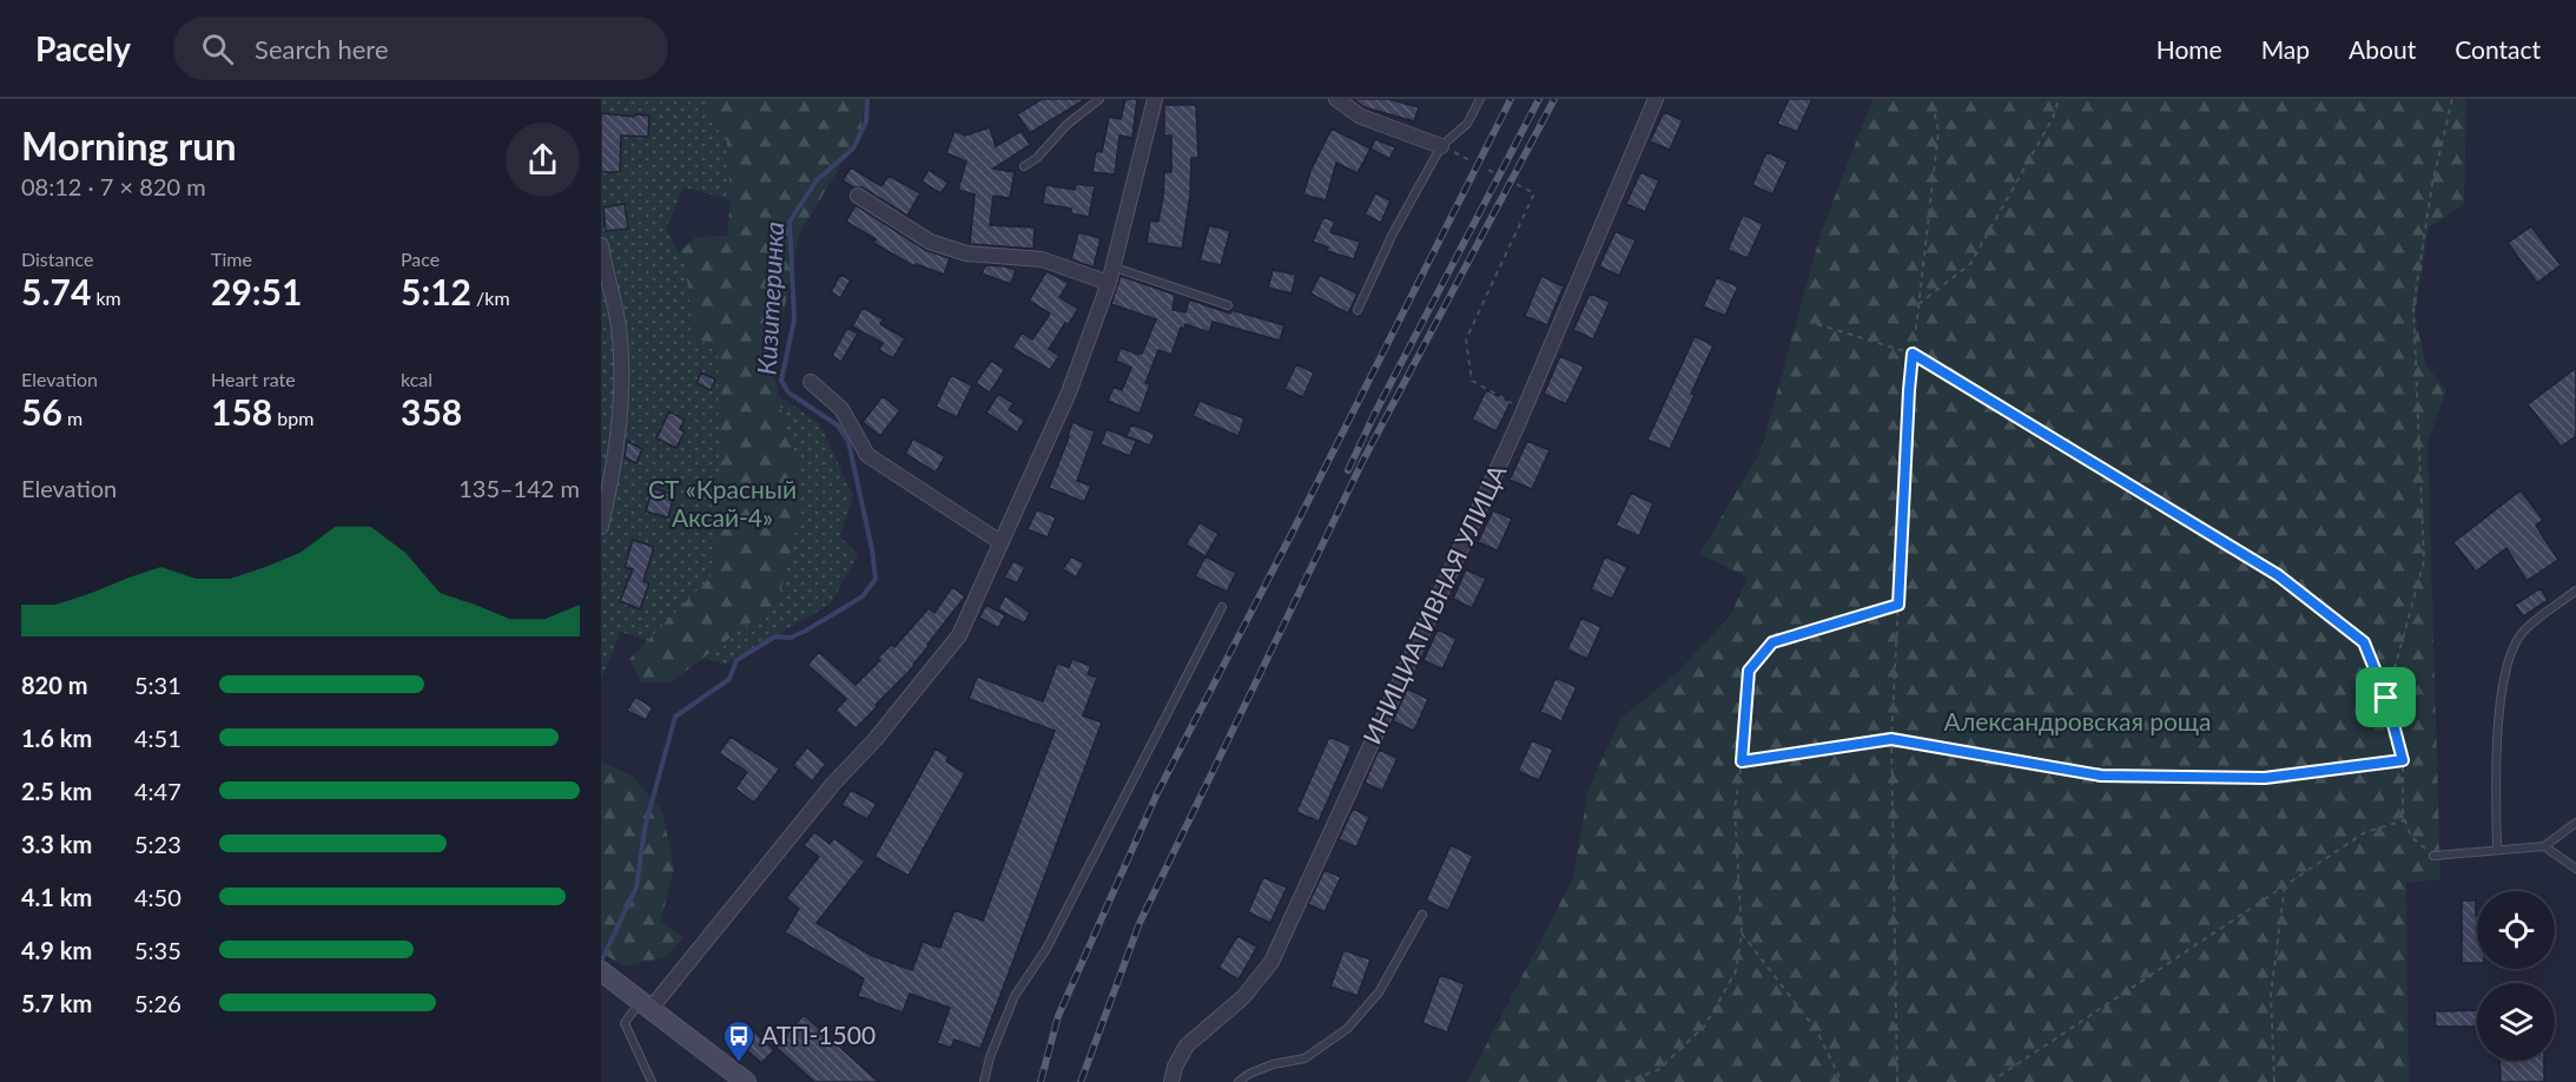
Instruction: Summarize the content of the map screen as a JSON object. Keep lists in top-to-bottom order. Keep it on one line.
{"streets":{"street":["ИНИЦИАТИВНАЯ УЛИЦА"]},"water":["Кизитеринка"],"parks":["СТ «Красный Аксай-4»","Александровская роща"],"places":{"bus stop":["АТП-1500"]},"page":{"header":"Pacely","search":"Search here","nav":["Home","Map","About","Contact"],"heading":["Morning run","08:12 · 7 × 820 m"],"stats":[["Distance","5.74 km"],["Time","29:51"],["Pace","5:12 /km"],["Elevation","56 m"],["Heart rate","158 bpm"],["kcal","358"]],"chart":["Elevation","135–142 m"],"list":[{"name":"820 m","note":"5:31"},{"name":"1.6 km","note":"4:51"},{"name":"2.5 km","note":"4:47"},{"name":"3.3 km","note":"5:23"},{"name":"4.1 km","note":"4:50"},{"name":"4.9 km","note":"5:35"},{"name":"5.7 km","note":"5:26"}]}}
